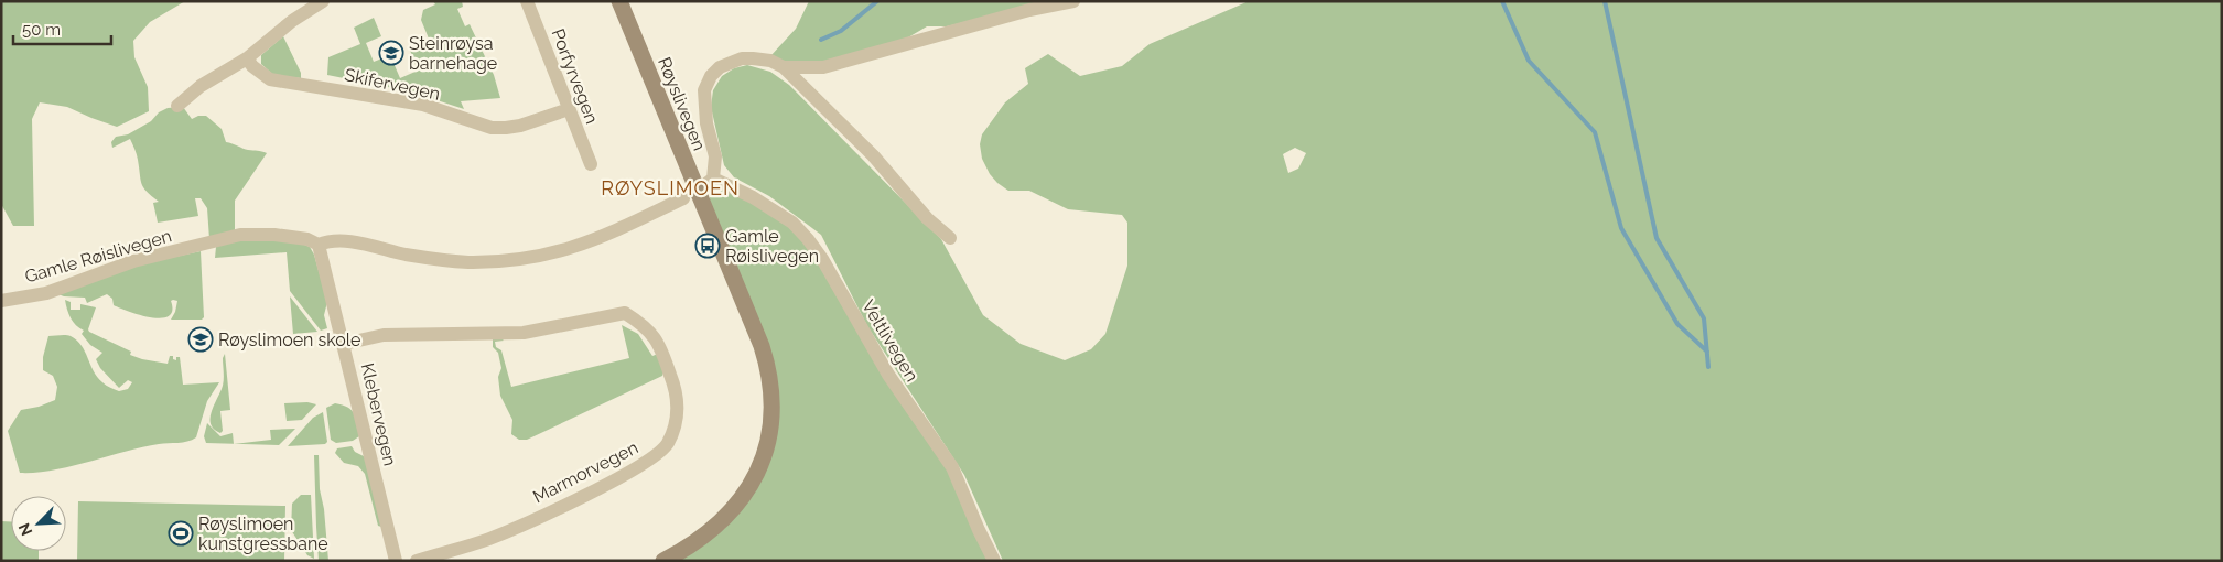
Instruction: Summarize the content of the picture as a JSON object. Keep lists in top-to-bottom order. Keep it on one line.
{"streets":{"street":["Porfyrvegen","Skifervegen","Røyslivegen","Gamle Røislivegen","Veltlivegen","Klebervegen","Marmorvegen"]},"crossings":[["Porfyrvegen","Skifervegen"],["Røyslivegen","Gamle Røislivegen"],["Gamle Røislivegen","Veltlivegen"],["Gamle Røislivegen","Klebervegen"],["Klebervegen","Marmorvegen"]],"districts":["RØYSLIMOEN"],"places":{"school or university":["Steinrøysa barnehage","Røyslimoen skole"],"bus stop":["Gamle Røislivegen"],"sports":["Røyslimoen kunstgressbane"]},"scale_bar":"50 m","north":"bottom left"}
